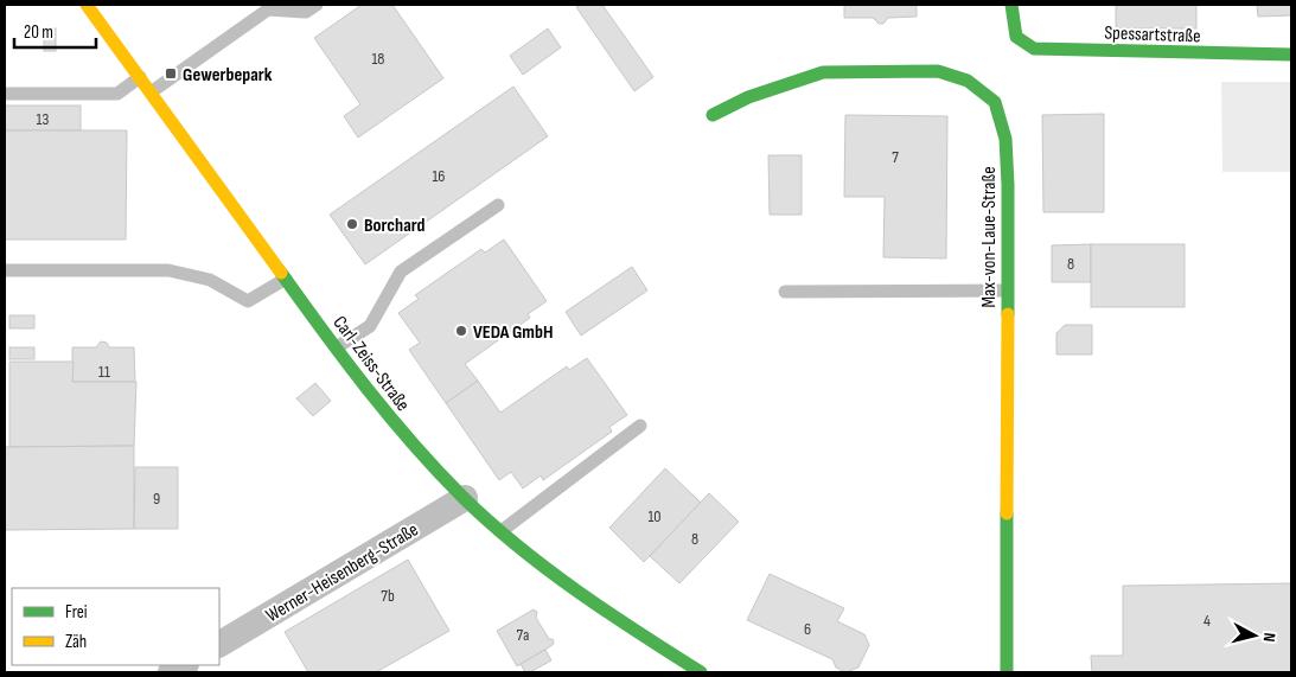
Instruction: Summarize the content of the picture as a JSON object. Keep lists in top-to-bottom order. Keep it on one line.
{"streets":{"street":["Spessartstraße","Max-von-Laue-Straße","Carl-Zeiss-Straße","Werner-Heisenberg-Straße"]},"crossings":[["Carl-Zeiss-Straße","Werner-Heisenberg-Straße"]],"places":{"transit":["Gewerbepark"],"other":["Borchard","VEDA GmbH"]},"house_numbers":["18","13","7","16","8","11","9","10","8","7b","4","6","7a"],"legend":["Frei","Zäh"],"scale_bar":"20 m","north":"right"}
